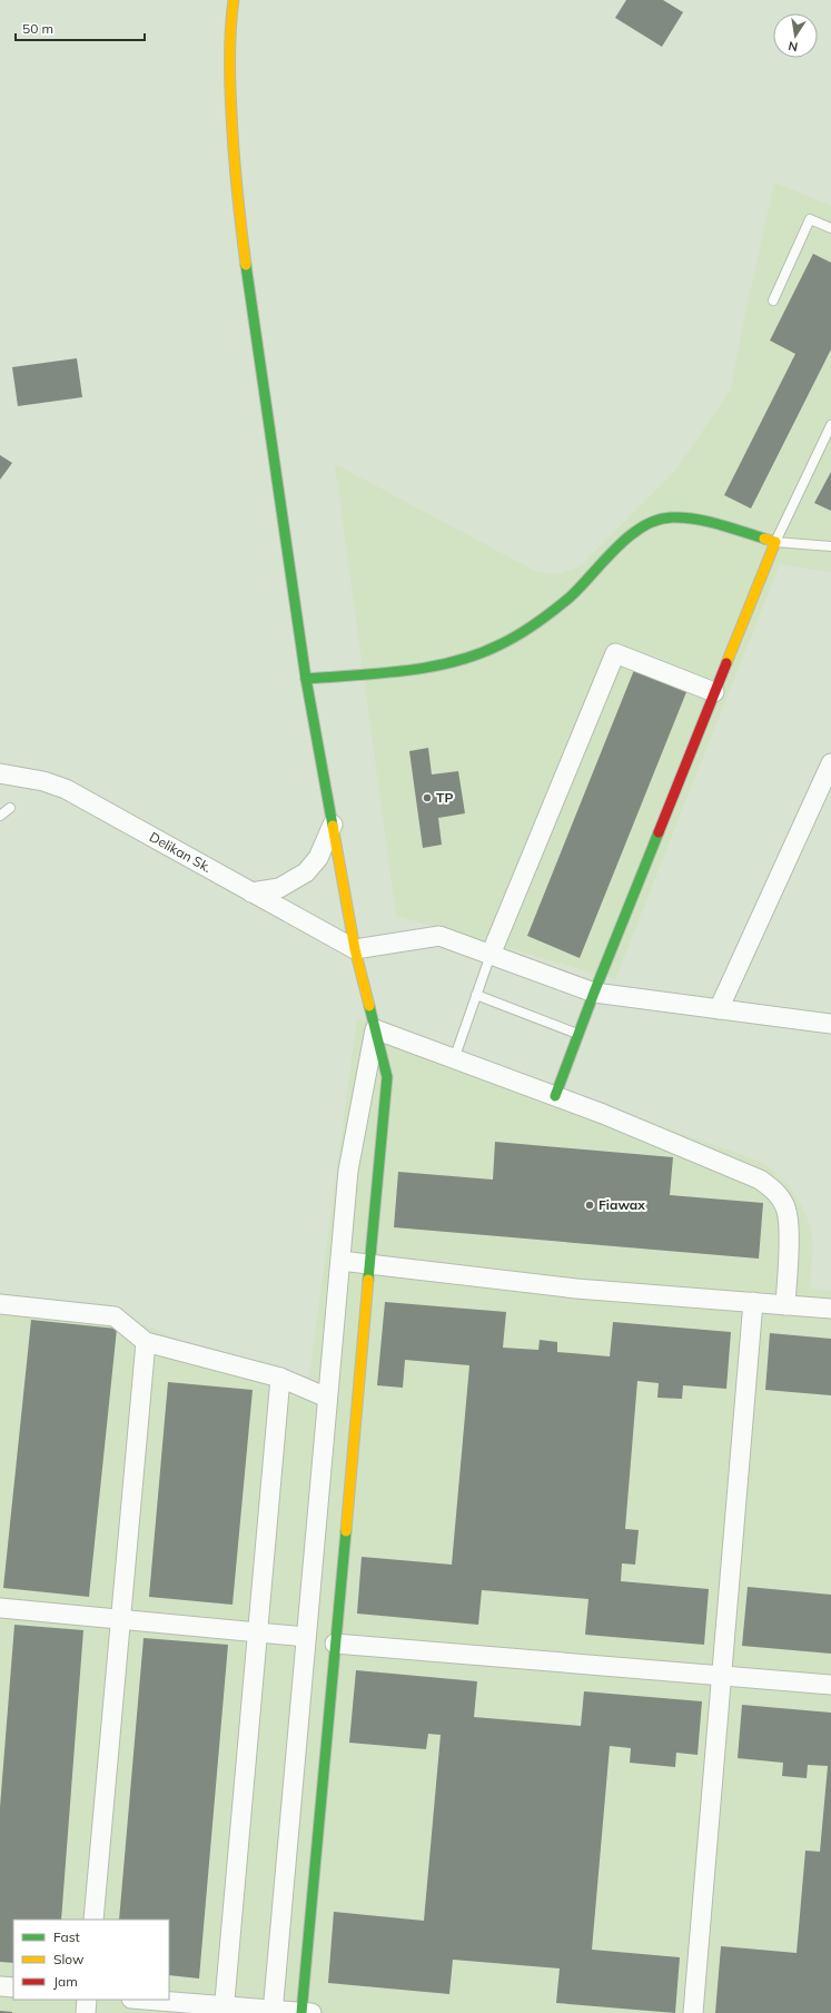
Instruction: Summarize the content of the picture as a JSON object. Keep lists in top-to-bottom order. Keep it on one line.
{"streets":{"street":["Delikan Sk."]},"places":["TP","Fiawax"],"legend":["Fast","Slow","Jam"],"scale_bar":"50 m","north":"bottom"}
